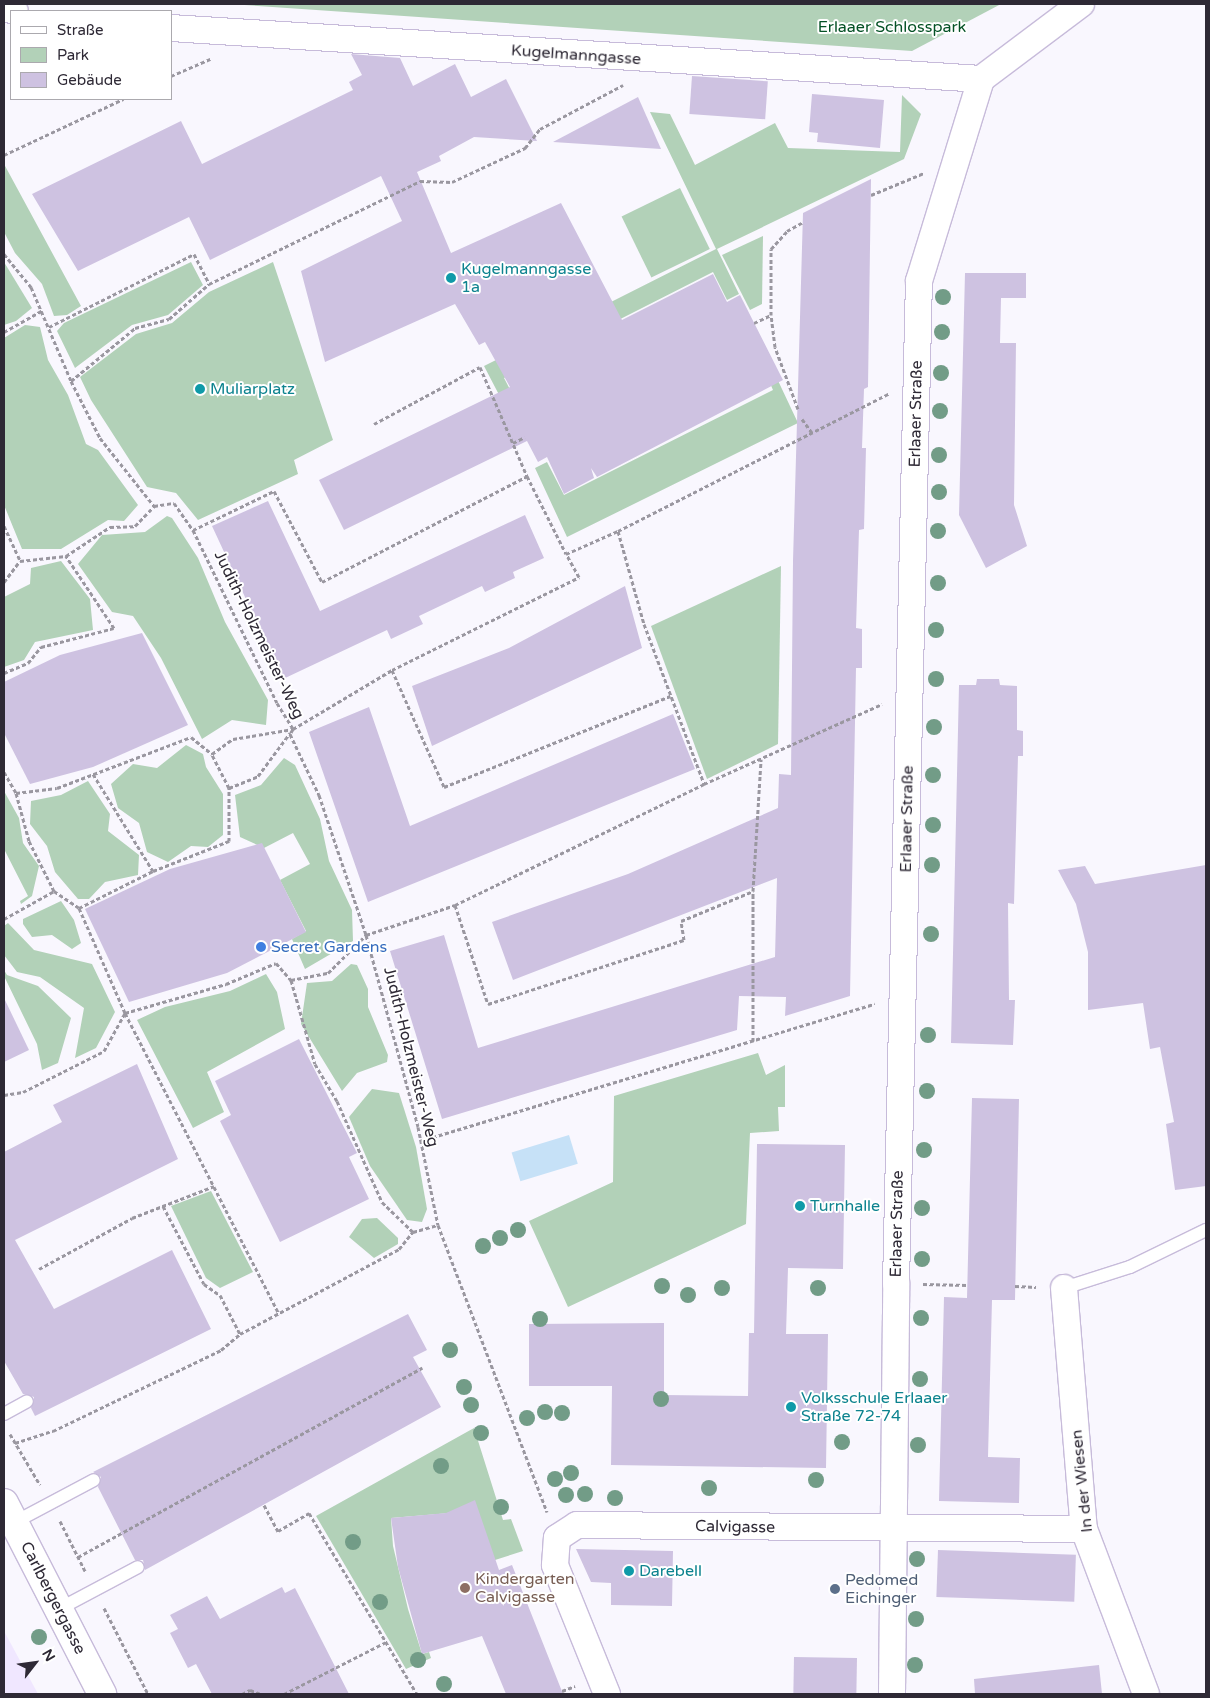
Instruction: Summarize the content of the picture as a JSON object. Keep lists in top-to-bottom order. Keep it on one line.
{"streets":{"street":["Kugelmanngasse","Erlaaer Straße","In der Wiesen","Calvigasse","Carlbergergasse"],"path":["Judith-Holzmeister-Weg"]},"crossings":[["Kugelmanngasse","Erlaaer Straße"],["Erlaaer Straße","Calvigasse"],["Judith-Holzmeister-Weg","Calvigasse"],["In der Wiesen","Calvigasse"]],"parks":["Erlaaer Schlosspark"],"places":["Kugelmanngasse 1a","Muliarplatz","Secret Gardens","Turnhalle","Volksschule Erlaaer Straße 72-74","Darebell","Kindergarten Calvigasse","Pedomed Eichinger"],"legend":["Straße","Park","Gebäude"],"north":"top right"}
